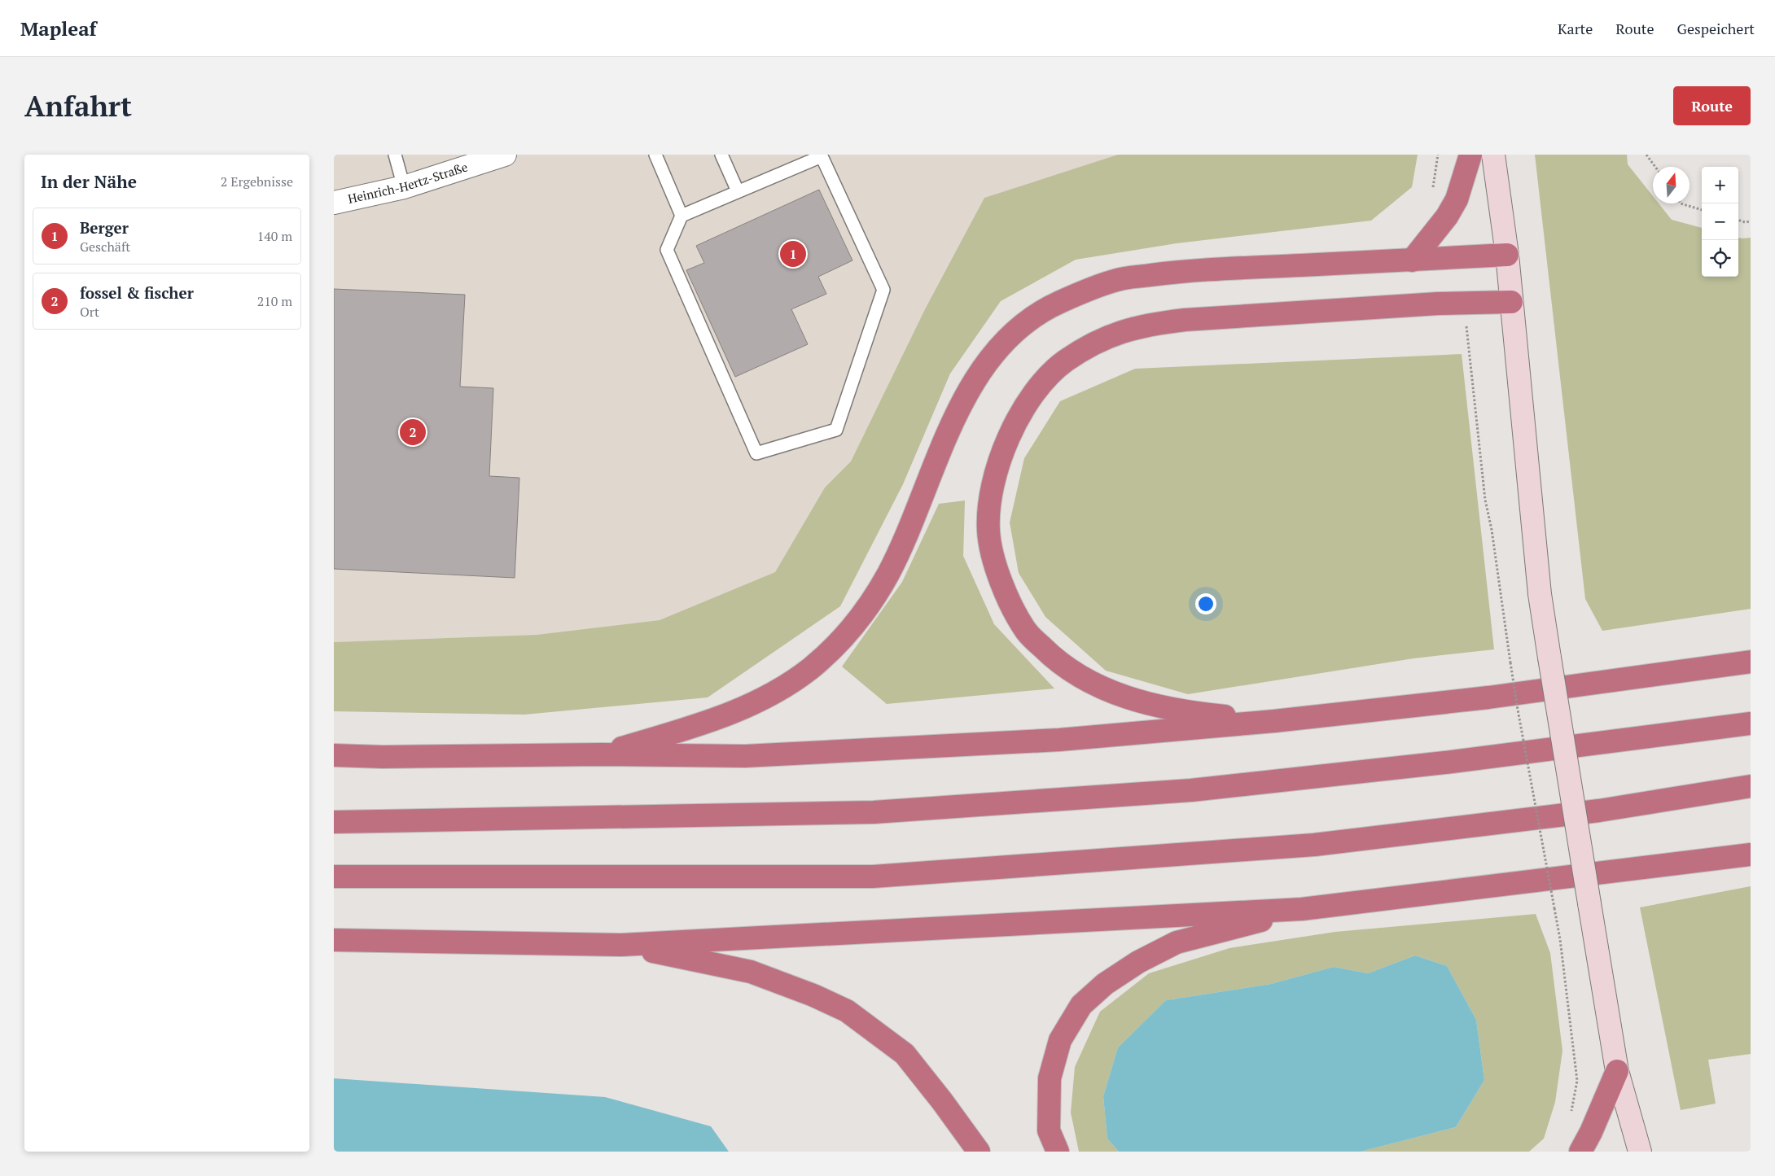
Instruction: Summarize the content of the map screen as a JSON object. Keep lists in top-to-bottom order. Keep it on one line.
{"streets":{"street":["Heinrich-Hertz-Straße"]},"north":"top","page":{"header":"Mapleaf","nav":["Karte","Route","Gespeichert"],"buttons":"Route","title":"Anfahrt","heading":["In der Nähe","2 Ergebnisse"],"map_buttons":["+","−"],"list":[{"mark":"1","name":"Berger","note":"Geschäft","value":"140 m"},{"mark":"2","name":"fossel & fischer","note":"Ort","value":"210 m"}],"pins":["1","2"]}}
